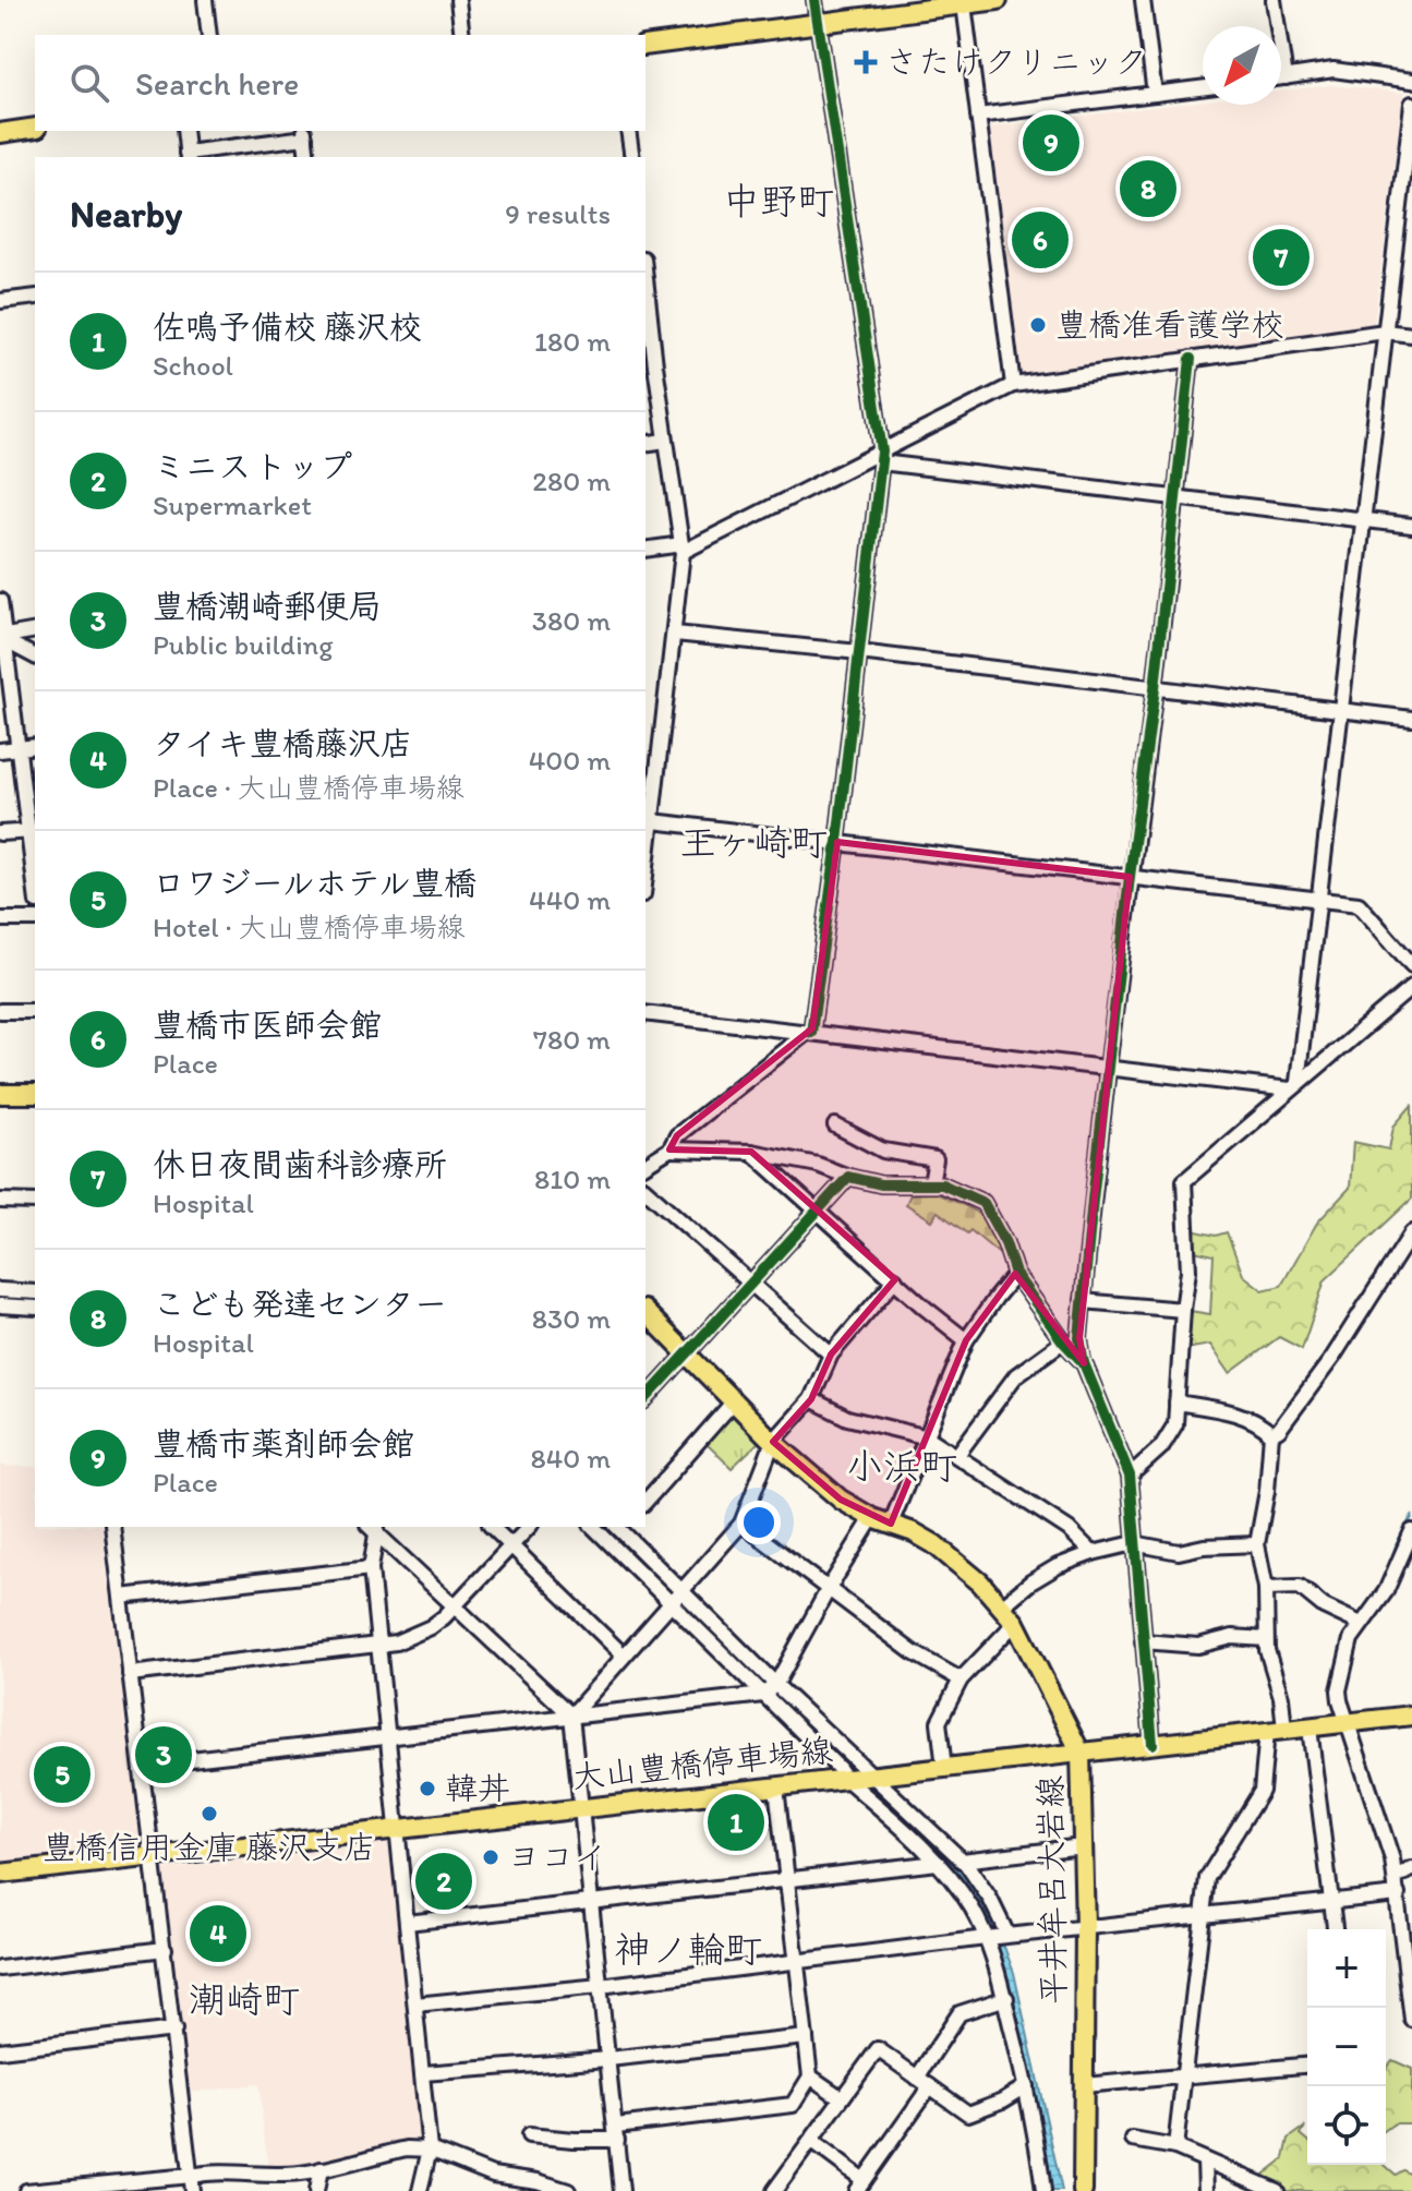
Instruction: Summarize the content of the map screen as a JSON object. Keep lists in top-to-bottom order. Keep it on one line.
{"streets":{"main road":["大山豊橋停車場線","平井牟呂大岩線"]},"crossings":[["大山豊橋停車場線","平井牟呂大岩線"]],"districts":["中野町","王ヶ崎町","小浜町","神ノ輪町","潮崎町"],"places":{"health":["さたけクリニック"],"other":["豊橋准看護学校","韓丼","豊橋信用金庫 藤沢支店","ヨコイ"]},"north":"bottom left","page":{"search":"Search here","pins":["9","8","6","7","3","5","1","2","4"],"heading":["Nearby","9 results"],"list":[{"mark":"1","name":"佐鳴予備校 藤沢校","note":"School","value":"180 m"},{"mark":"2","name":"ミニストップ","note":"Supermarket","value":"280 m"},{"mark":"3","name":"豊橋潮崎郵便局","note":"Public building","value":"380 m"},{"mark":"4","name":"タイキ豊橋藤沢店","note":"Place · 大山豊橋停車場線","value":"400 m"},{"mark":"5","name":"ロワジールホテル豊橋","note":"Hotel · 大山豊橋停車場線","value":"440 m"},{"mark":"6","name":"豊橋市医師会館","note":"Place","value":"780 m"},{"mark":"7","name":"休日夜間歯科診療所","note":"Hospital","value":"810 m"},{"mark":"8","name":"こども発達センター","note":"Hospital","value":"830 m"},{"mark":"9","name":"豊橋市薬剤師会館","note":"Place","value":"840 m"}],"map_buttons":["+","−"]}}
